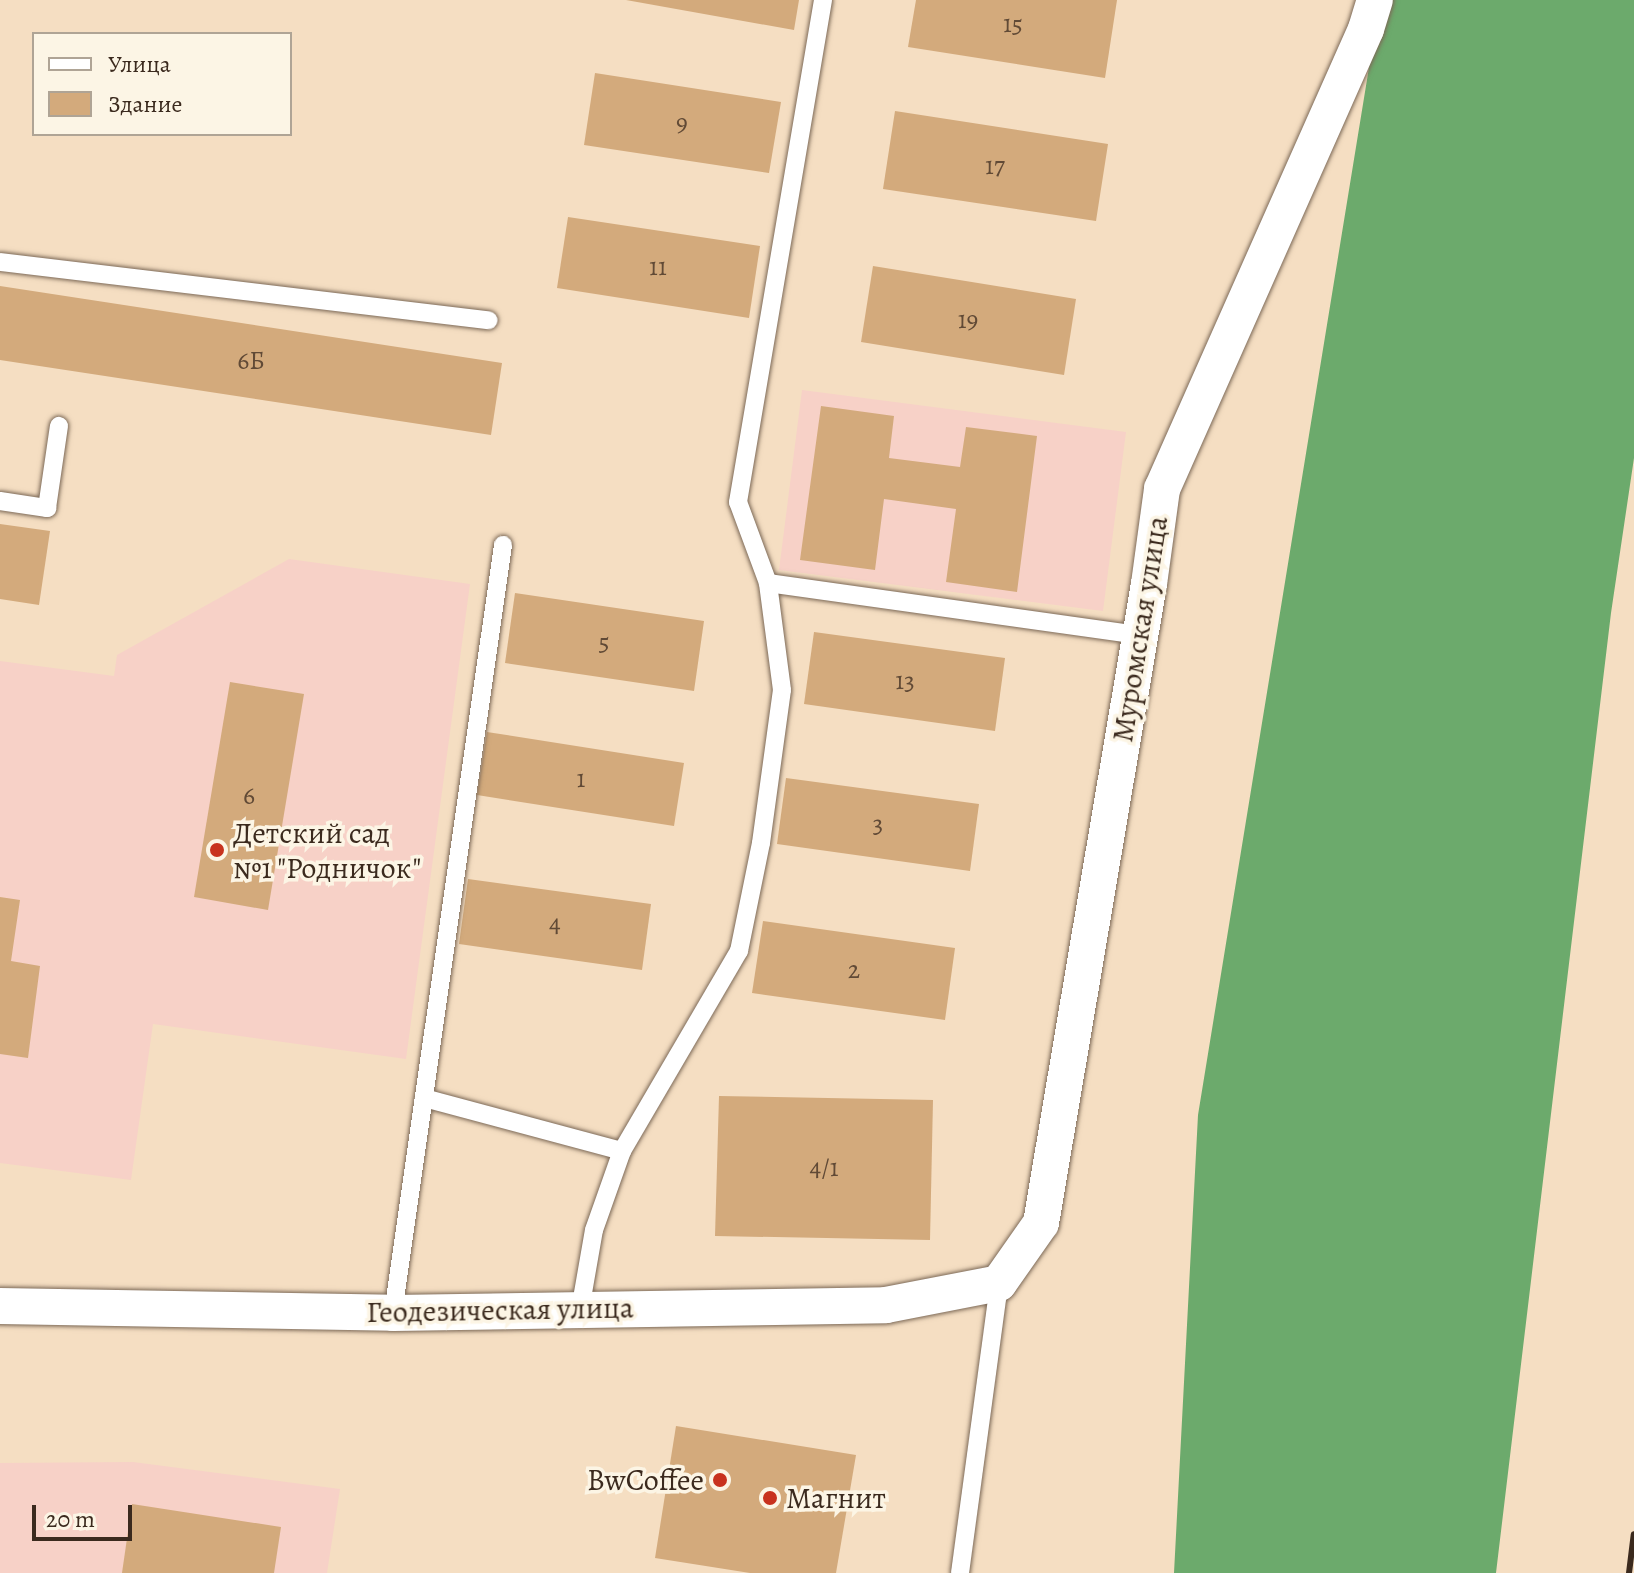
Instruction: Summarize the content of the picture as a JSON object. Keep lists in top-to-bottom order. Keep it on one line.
{"streets":{"street":["Муромская улица","Геодезическая улица"]},"crossings":[["Муромская улица","Геодезическая улица"]],"places":["Детский сад №1 \"Родничок\"","BwCoffee","Магнит"],"house_numbers":["15","9","17","11","19","6Б","5","13","1","6","3","4","2","4/1"],"legend":["Улица","Здание"],"scale_bar":"20 m"}
